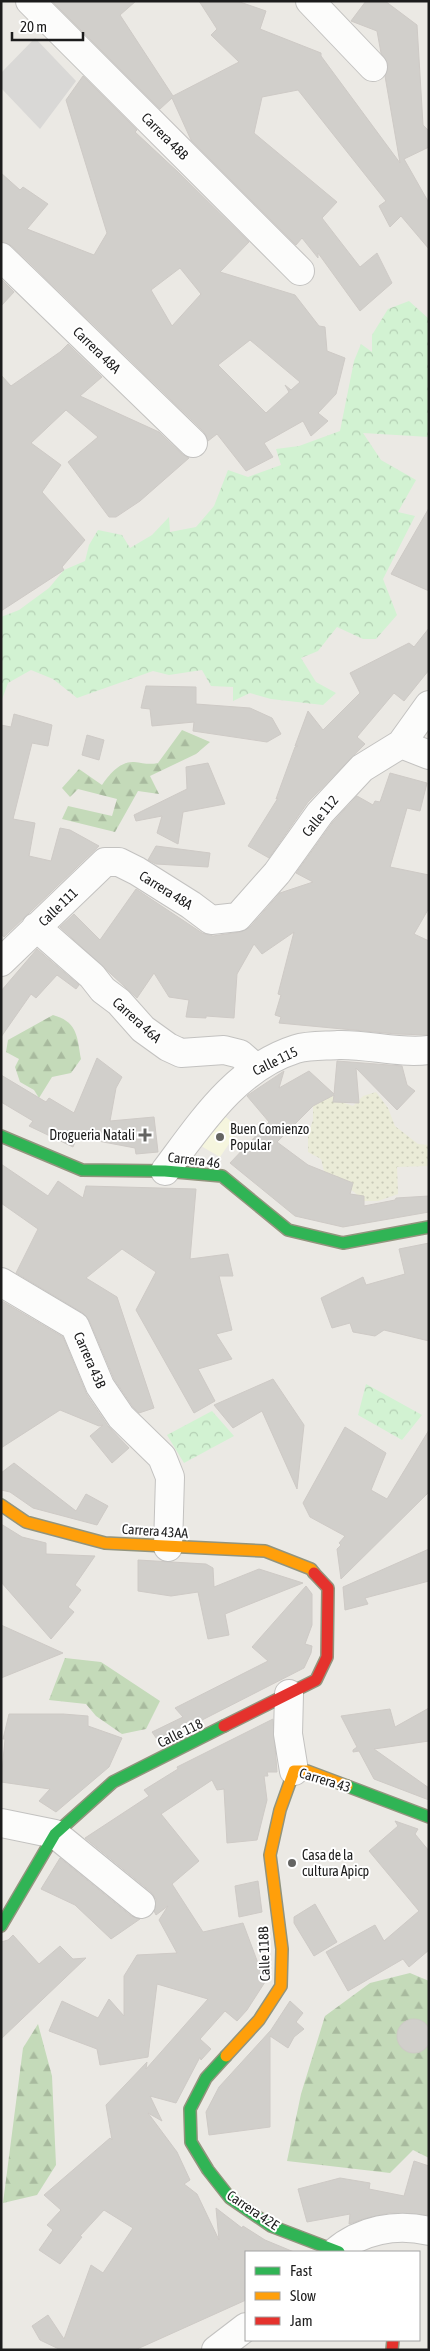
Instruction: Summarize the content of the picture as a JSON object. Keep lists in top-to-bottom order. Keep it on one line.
{"streets":{"street":["Carrera 48B","Carrera 48A","Calle 112","Calle 111","Carrera 46A","Calle 115","Carrera 46","Carrera 43B","Carrera 43AA","Calle 118","Carrera 43","Calle 118B","Carrera 42E"]},"crossings":[["Carrera 48A","Calle 112"],["Carrera 48A","Calle 111"],["Calle 111","Carrera 46A"],["Carrera 46A","Calle 115"],["Calle 115","Carrera 46"],["Carrera 43B","Carrera 43AA"],["Carrera 43AA","Calle 118"],["Calle 118","Carrera 43"],["Carrera 43","Calle 118B"],["Calle 118B","Carrera 42E"]],"places":{"health":["Drogueria Natali"],"other":["Buen Comienzo Popular","Casa de la cultura Apicp"]},"legend":["Fast","Slow","Jam"],"scale_bar":"20 m"}
